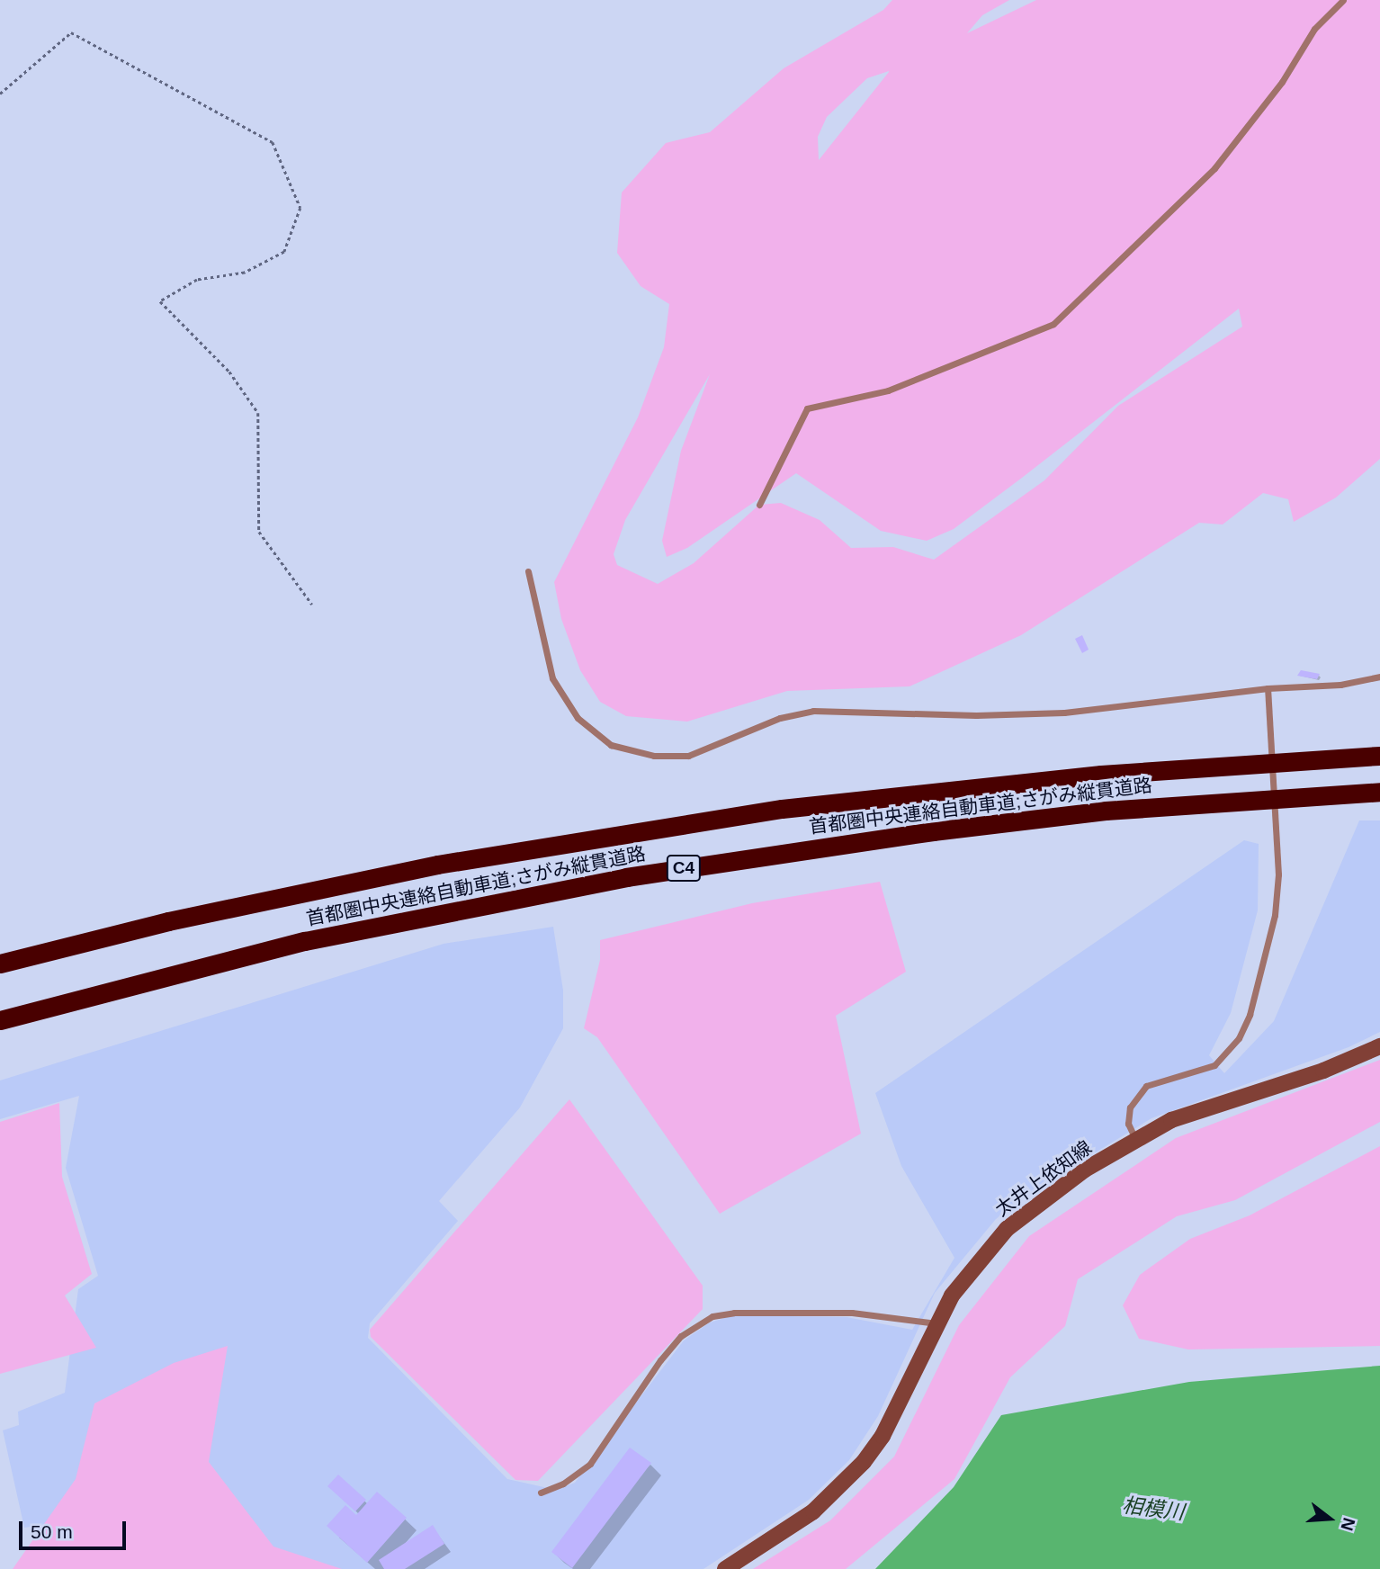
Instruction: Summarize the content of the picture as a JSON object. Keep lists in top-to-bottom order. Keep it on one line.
{"streets":{"highway":["首都圏中央連絡自動車道;さがみ縦貫道路","C4"],"main road":["太井上依知線"]},"water":["相模川"],"scale_bar":"50 m","north":"right"}
